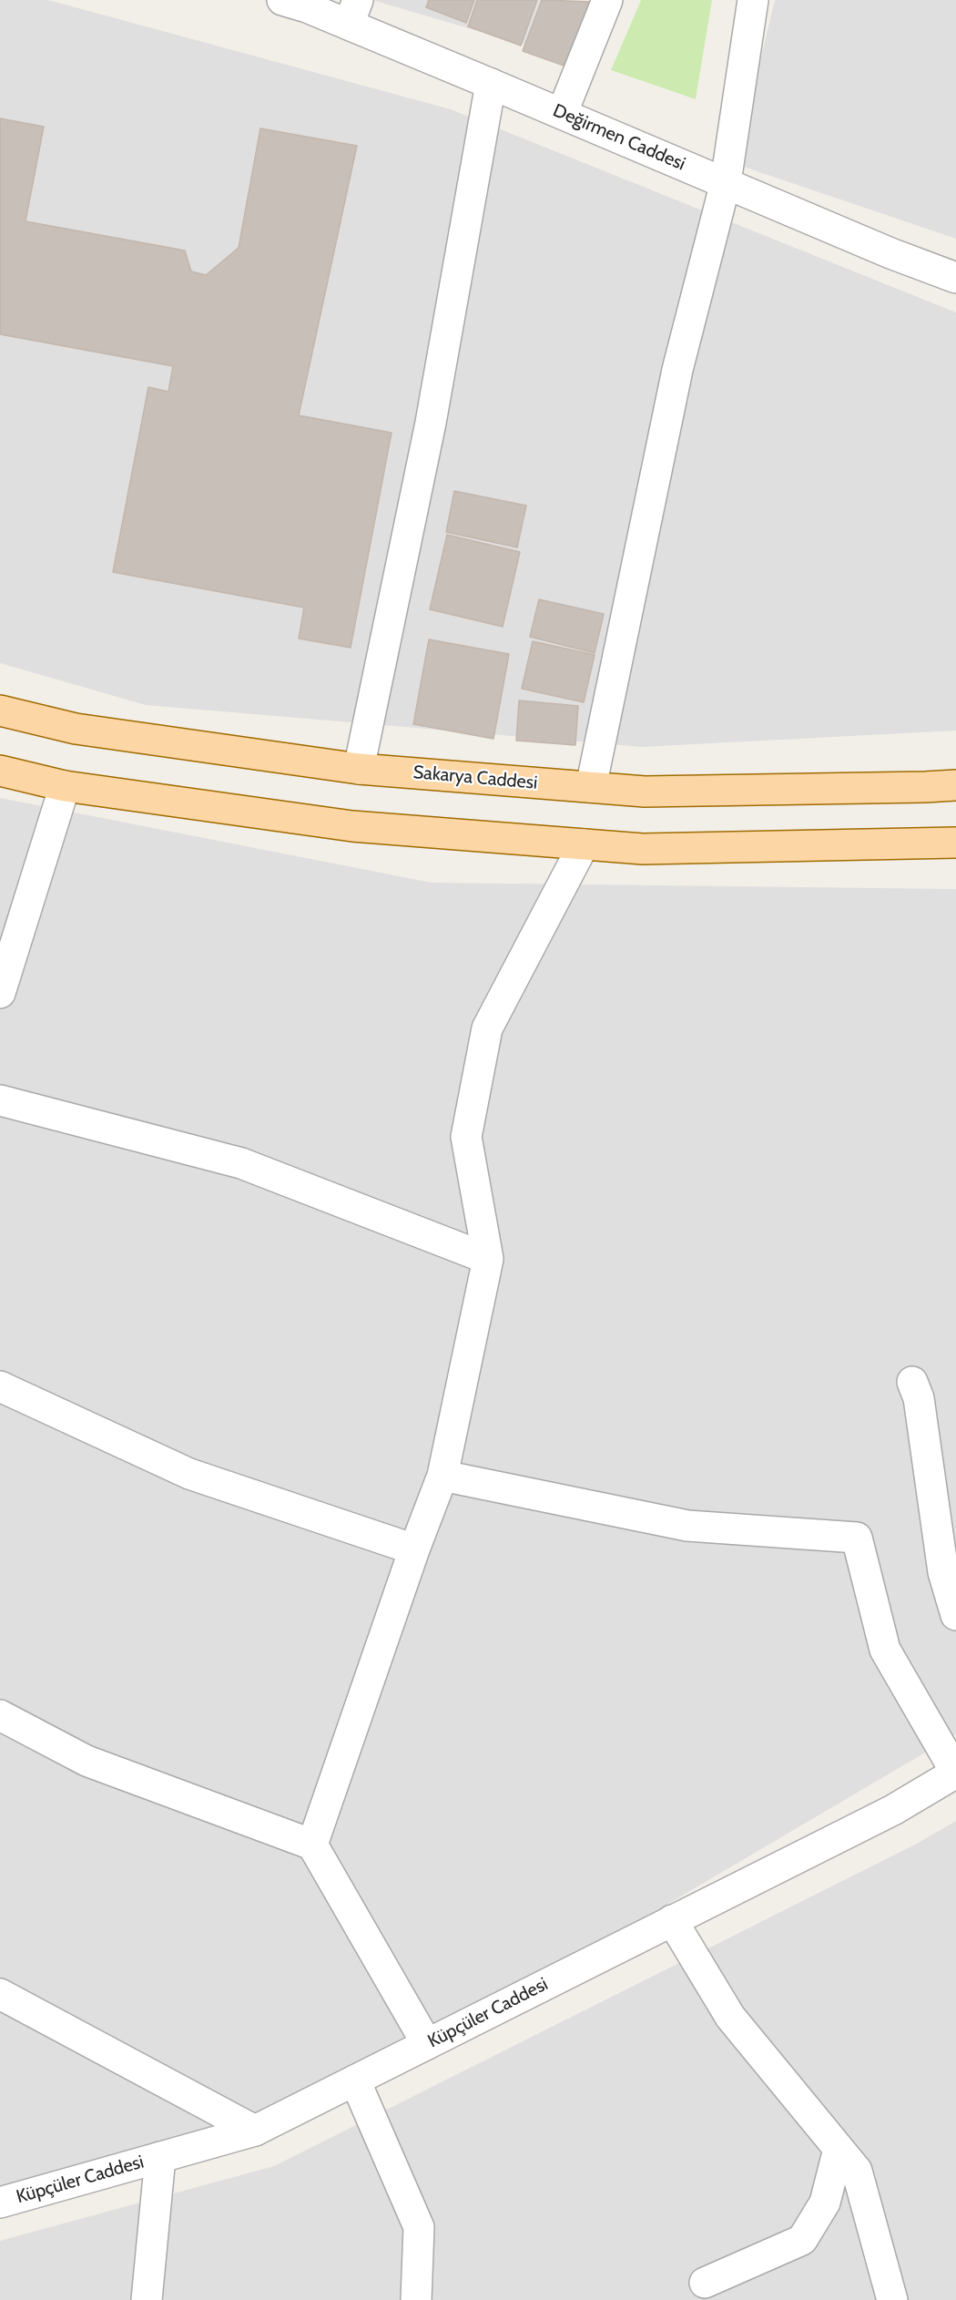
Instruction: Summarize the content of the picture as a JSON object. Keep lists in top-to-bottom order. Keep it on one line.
{"streets":{"main road":["Sakarya Caddesi"],"street":["Değirmen Caddesi","Küpçüler Caddesi"]}}
